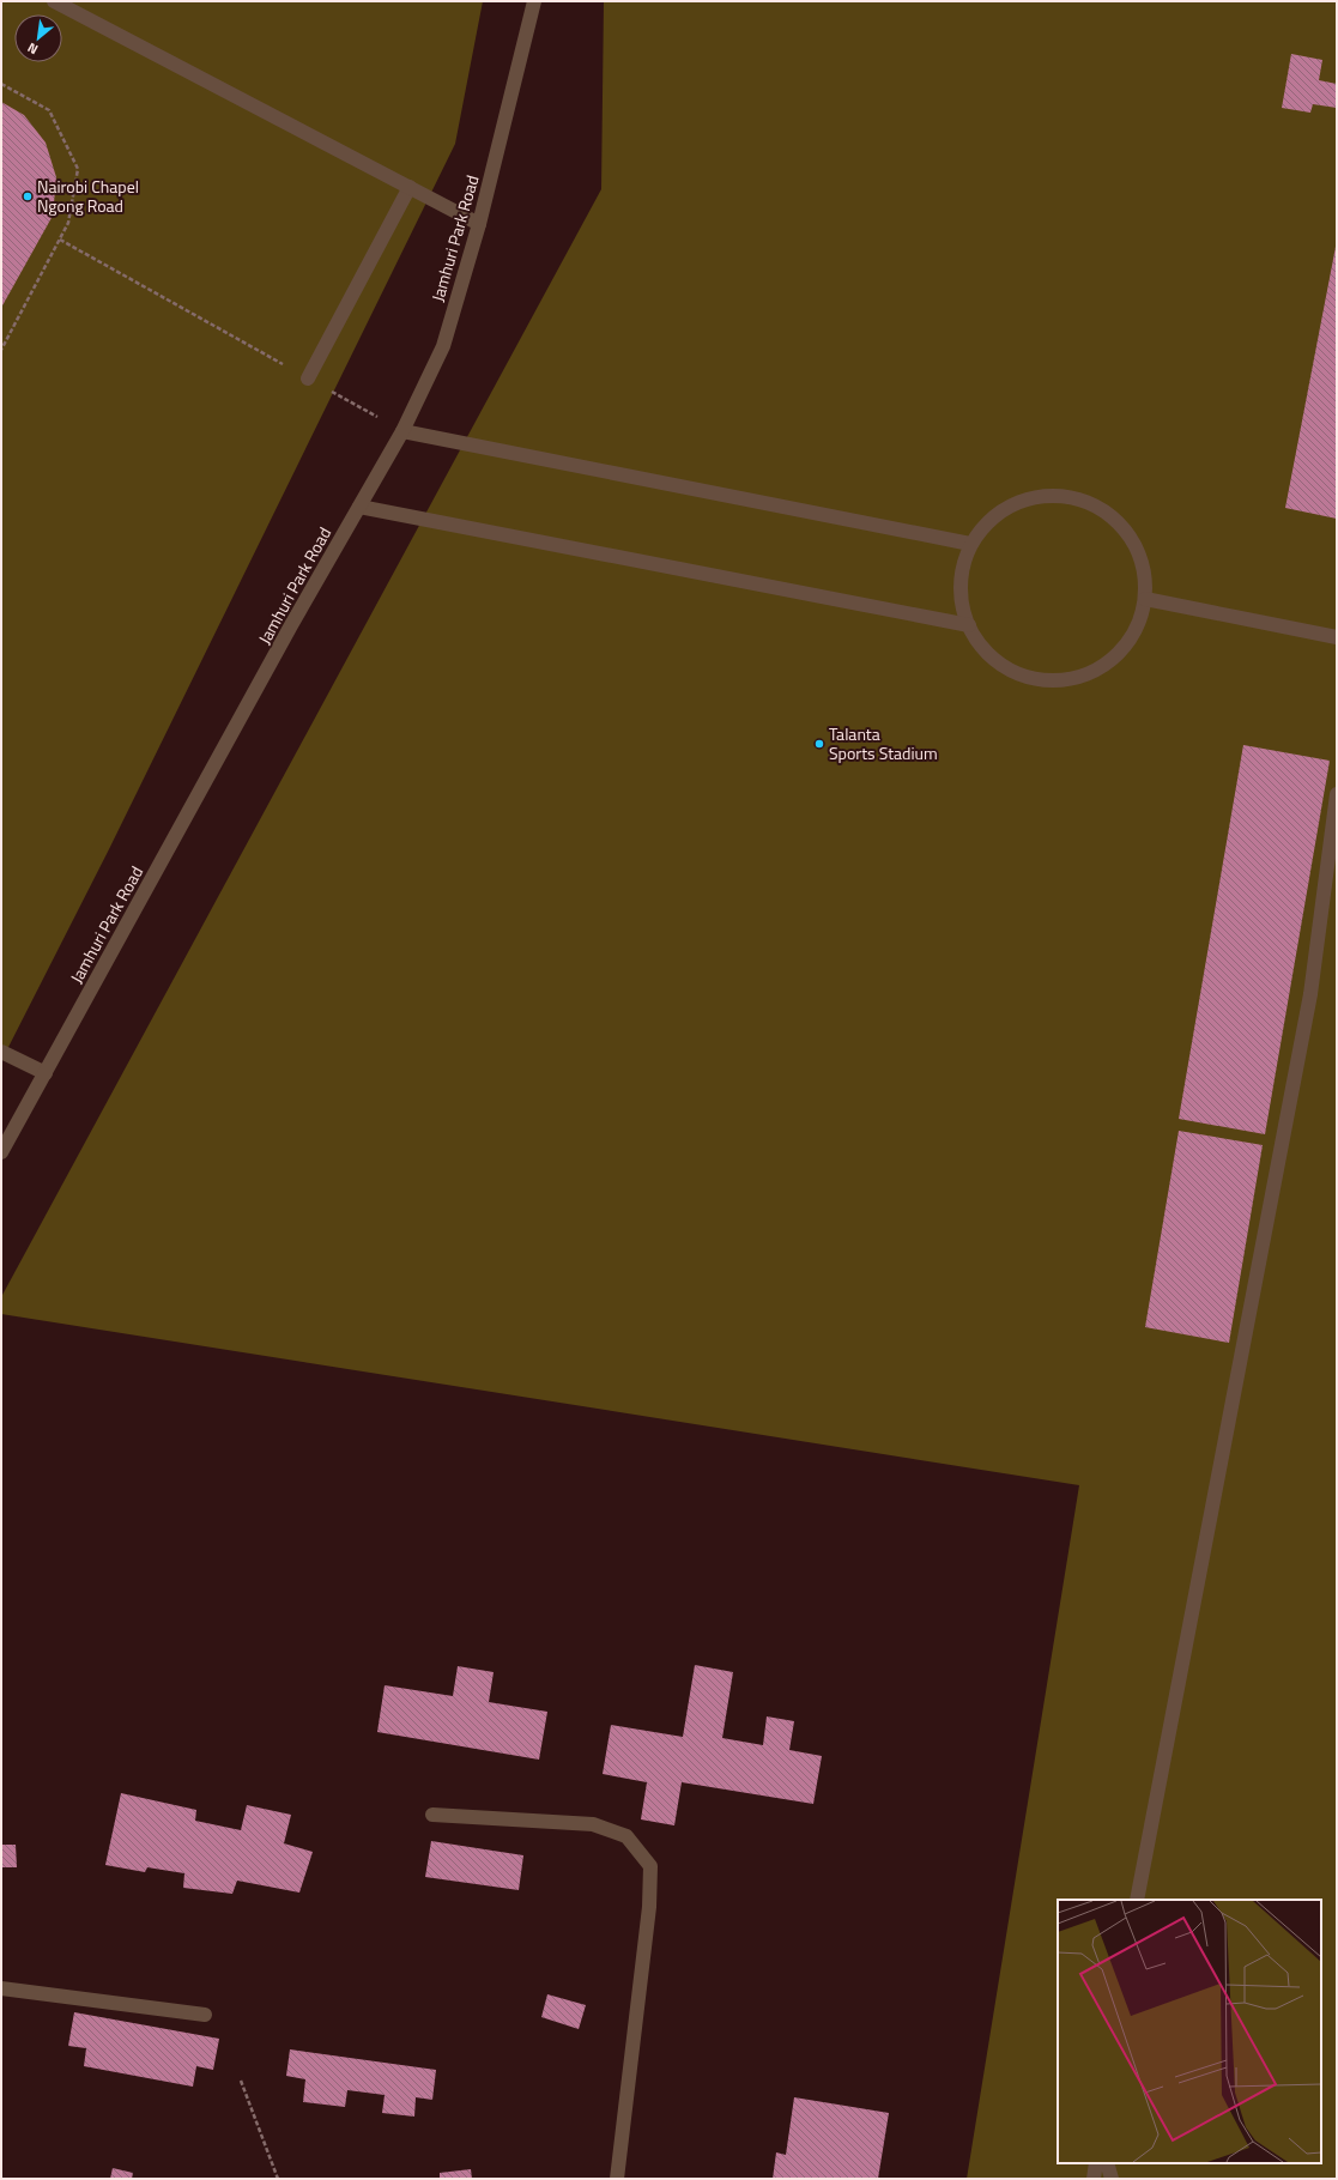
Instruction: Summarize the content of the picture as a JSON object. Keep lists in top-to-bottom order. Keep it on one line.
{"streets":{"street":["Jamhuri Park Road"]},"places":["Nairobi Chapel Ngong Road","Talanta Sports Stadium"],"north":"bottom left"}
